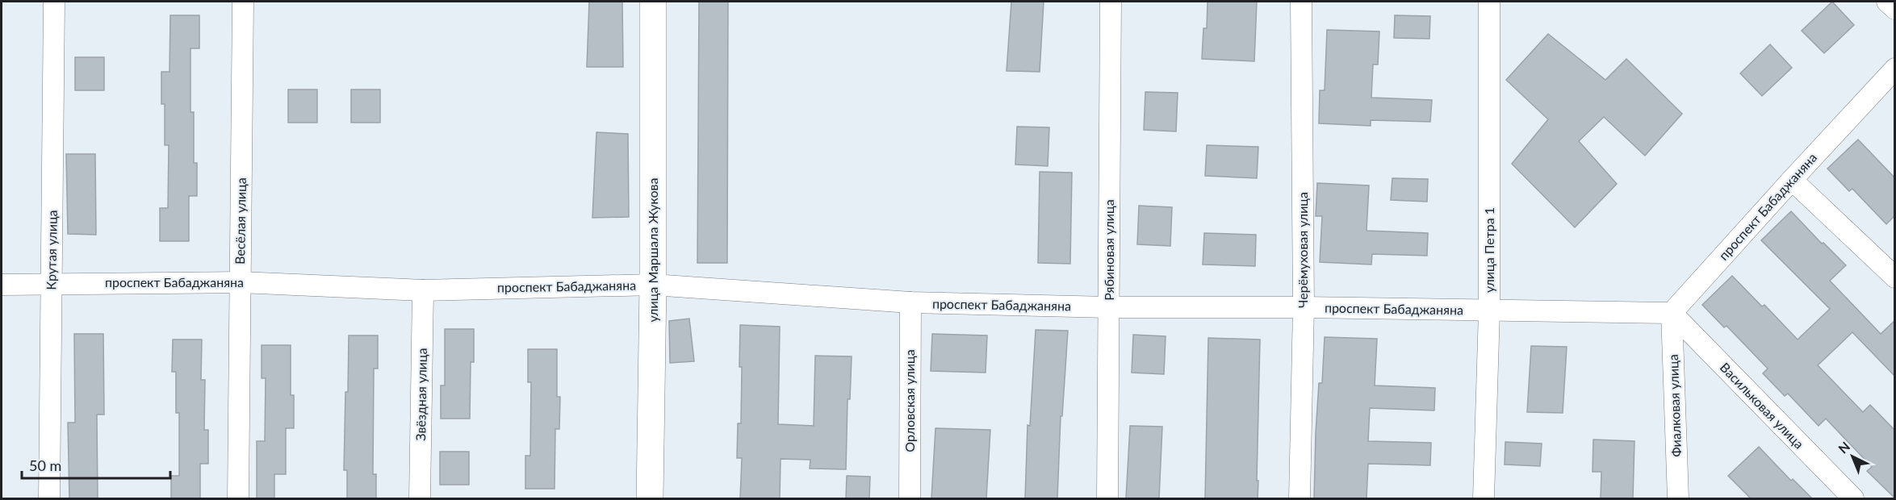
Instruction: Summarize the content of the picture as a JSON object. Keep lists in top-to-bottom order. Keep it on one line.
{"streets":{"main road":["улица Маршала Жукова"],"street":["проспект Бабаджаняна","Весёлая улица","Крутая улица","Рябиновая улица","Черёмуховая улица","улица Петра 1","Звёздная улица","Орловская улица","Фиалковая улица","Васильковая улица"]},"crossings":[["проспект Бабаджаняна","Весёлая улица"],["проспект Бабаджаняна","Крутая улица"],["проспект Бабаджаняна","улица Маршала Жукова"],["проспект Бабаджаняна","Рябиновая улица"],["проспект Бабаджаняна","Черёмуховая улица"],["проспект Бабаджаняна","улица Петра 1"],["проспект Бабаджаняна","Звёздная улица"],["проспект Бабаджаняна","Орловская улица"],["проспект Бабаджаняна","Фиалковая улица"],["проспект Бабаджаняна","Васильковая улица"],["Фиалковая улица","Васильковая улица"]],"scale_bar":"50 m","north":"top left"}
